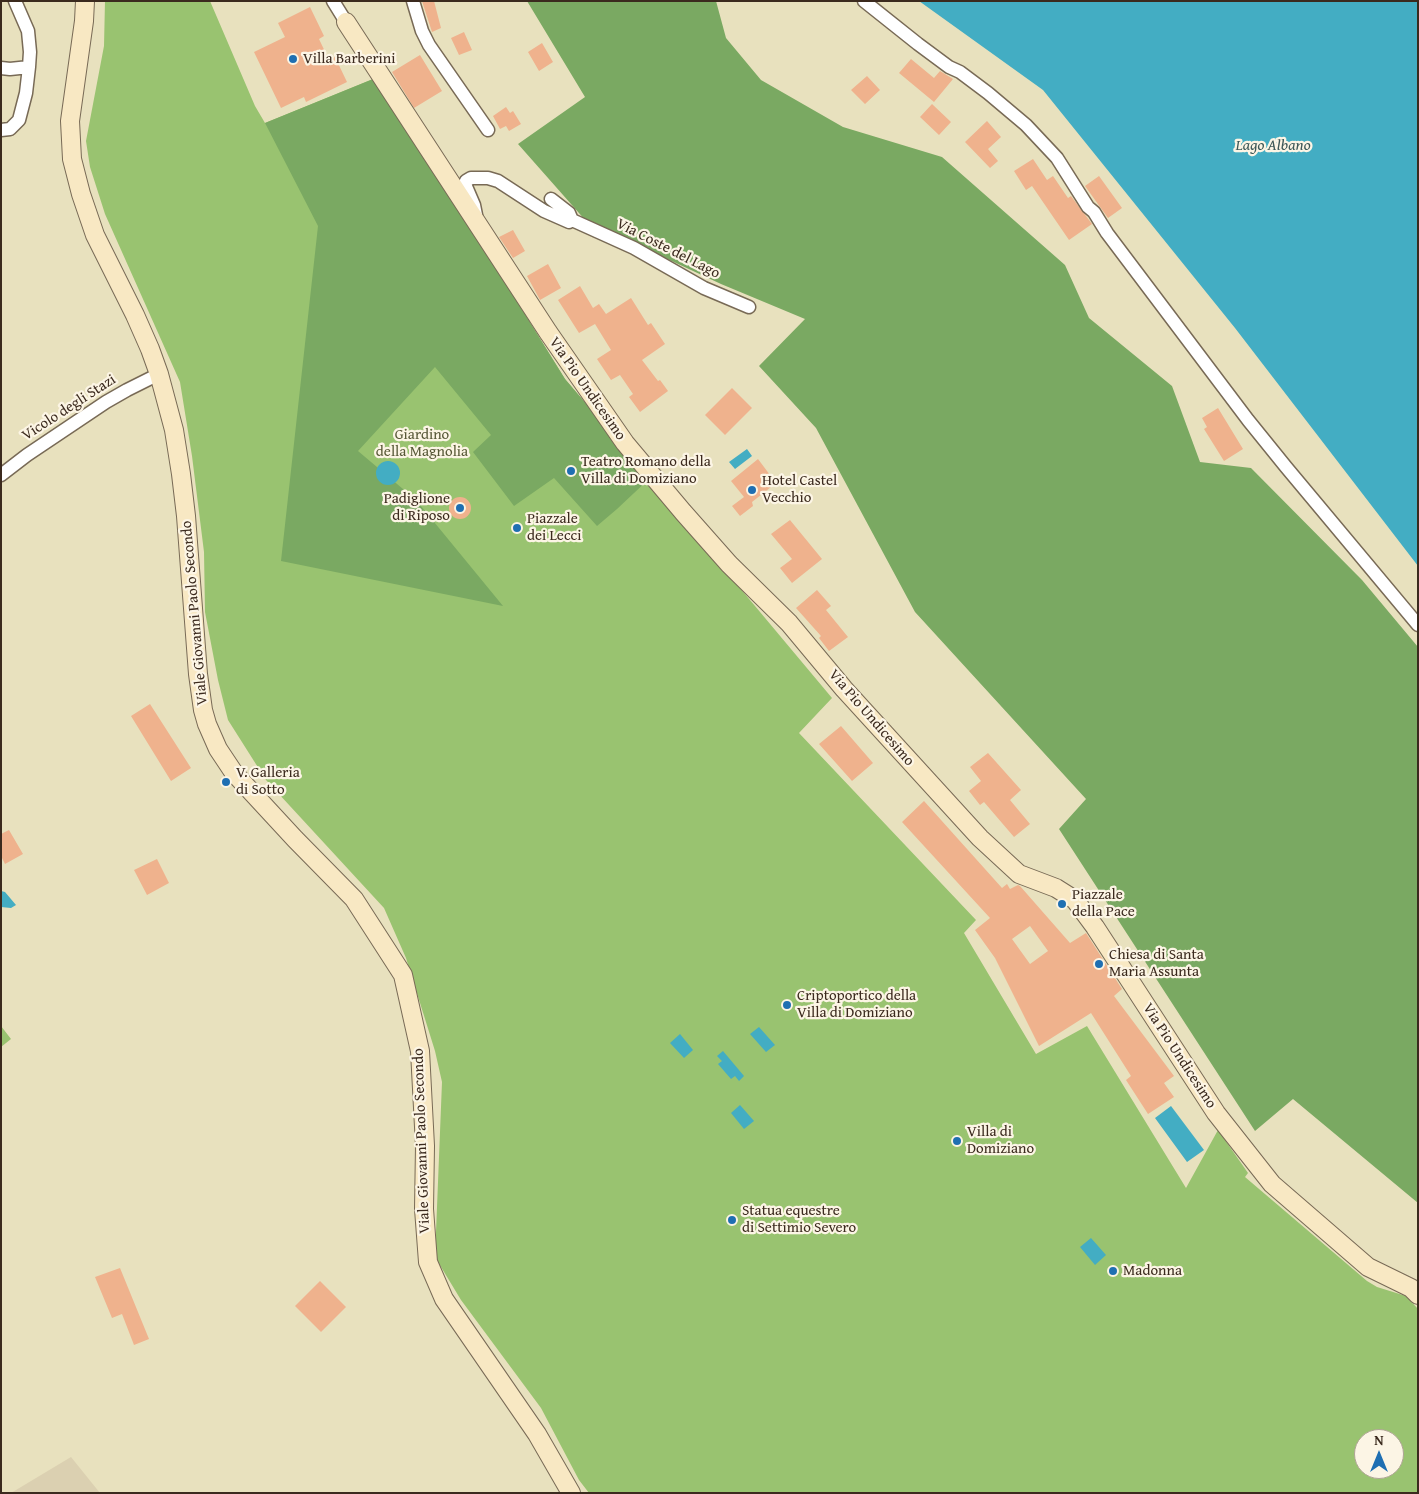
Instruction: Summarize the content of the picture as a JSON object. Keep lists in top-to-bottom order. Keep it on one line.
{"streets":{"street":["Via Coste del Lago","Via Pio Undicesimo","Vicolo degli Stazi","Viale Giovanni Paolo Secondo"]},"crossings":[["Via Coste del Lago","Via Pio Undicesimo"],["Vicolo degli Stazi","Viale Giovanni Paolo Secondo"]],"water":["Lago Albano"],"parks":["Giardino della Magnolia"],"places":["Villa Barberini","Teatro Romano della Villa di Domiziano","Hotel Castel Vecchio","Padiglione di Riposo","Piazzale dei Lecci","V. Galleria di Sotto","Piazzale della Pace","Chiesa di Santa Maria Assunta","Criptoportico della Villa di Domiziano","Villa di Domiziano","Statua equestre di Settimio Severo","Madonna"],"north":"top"}
